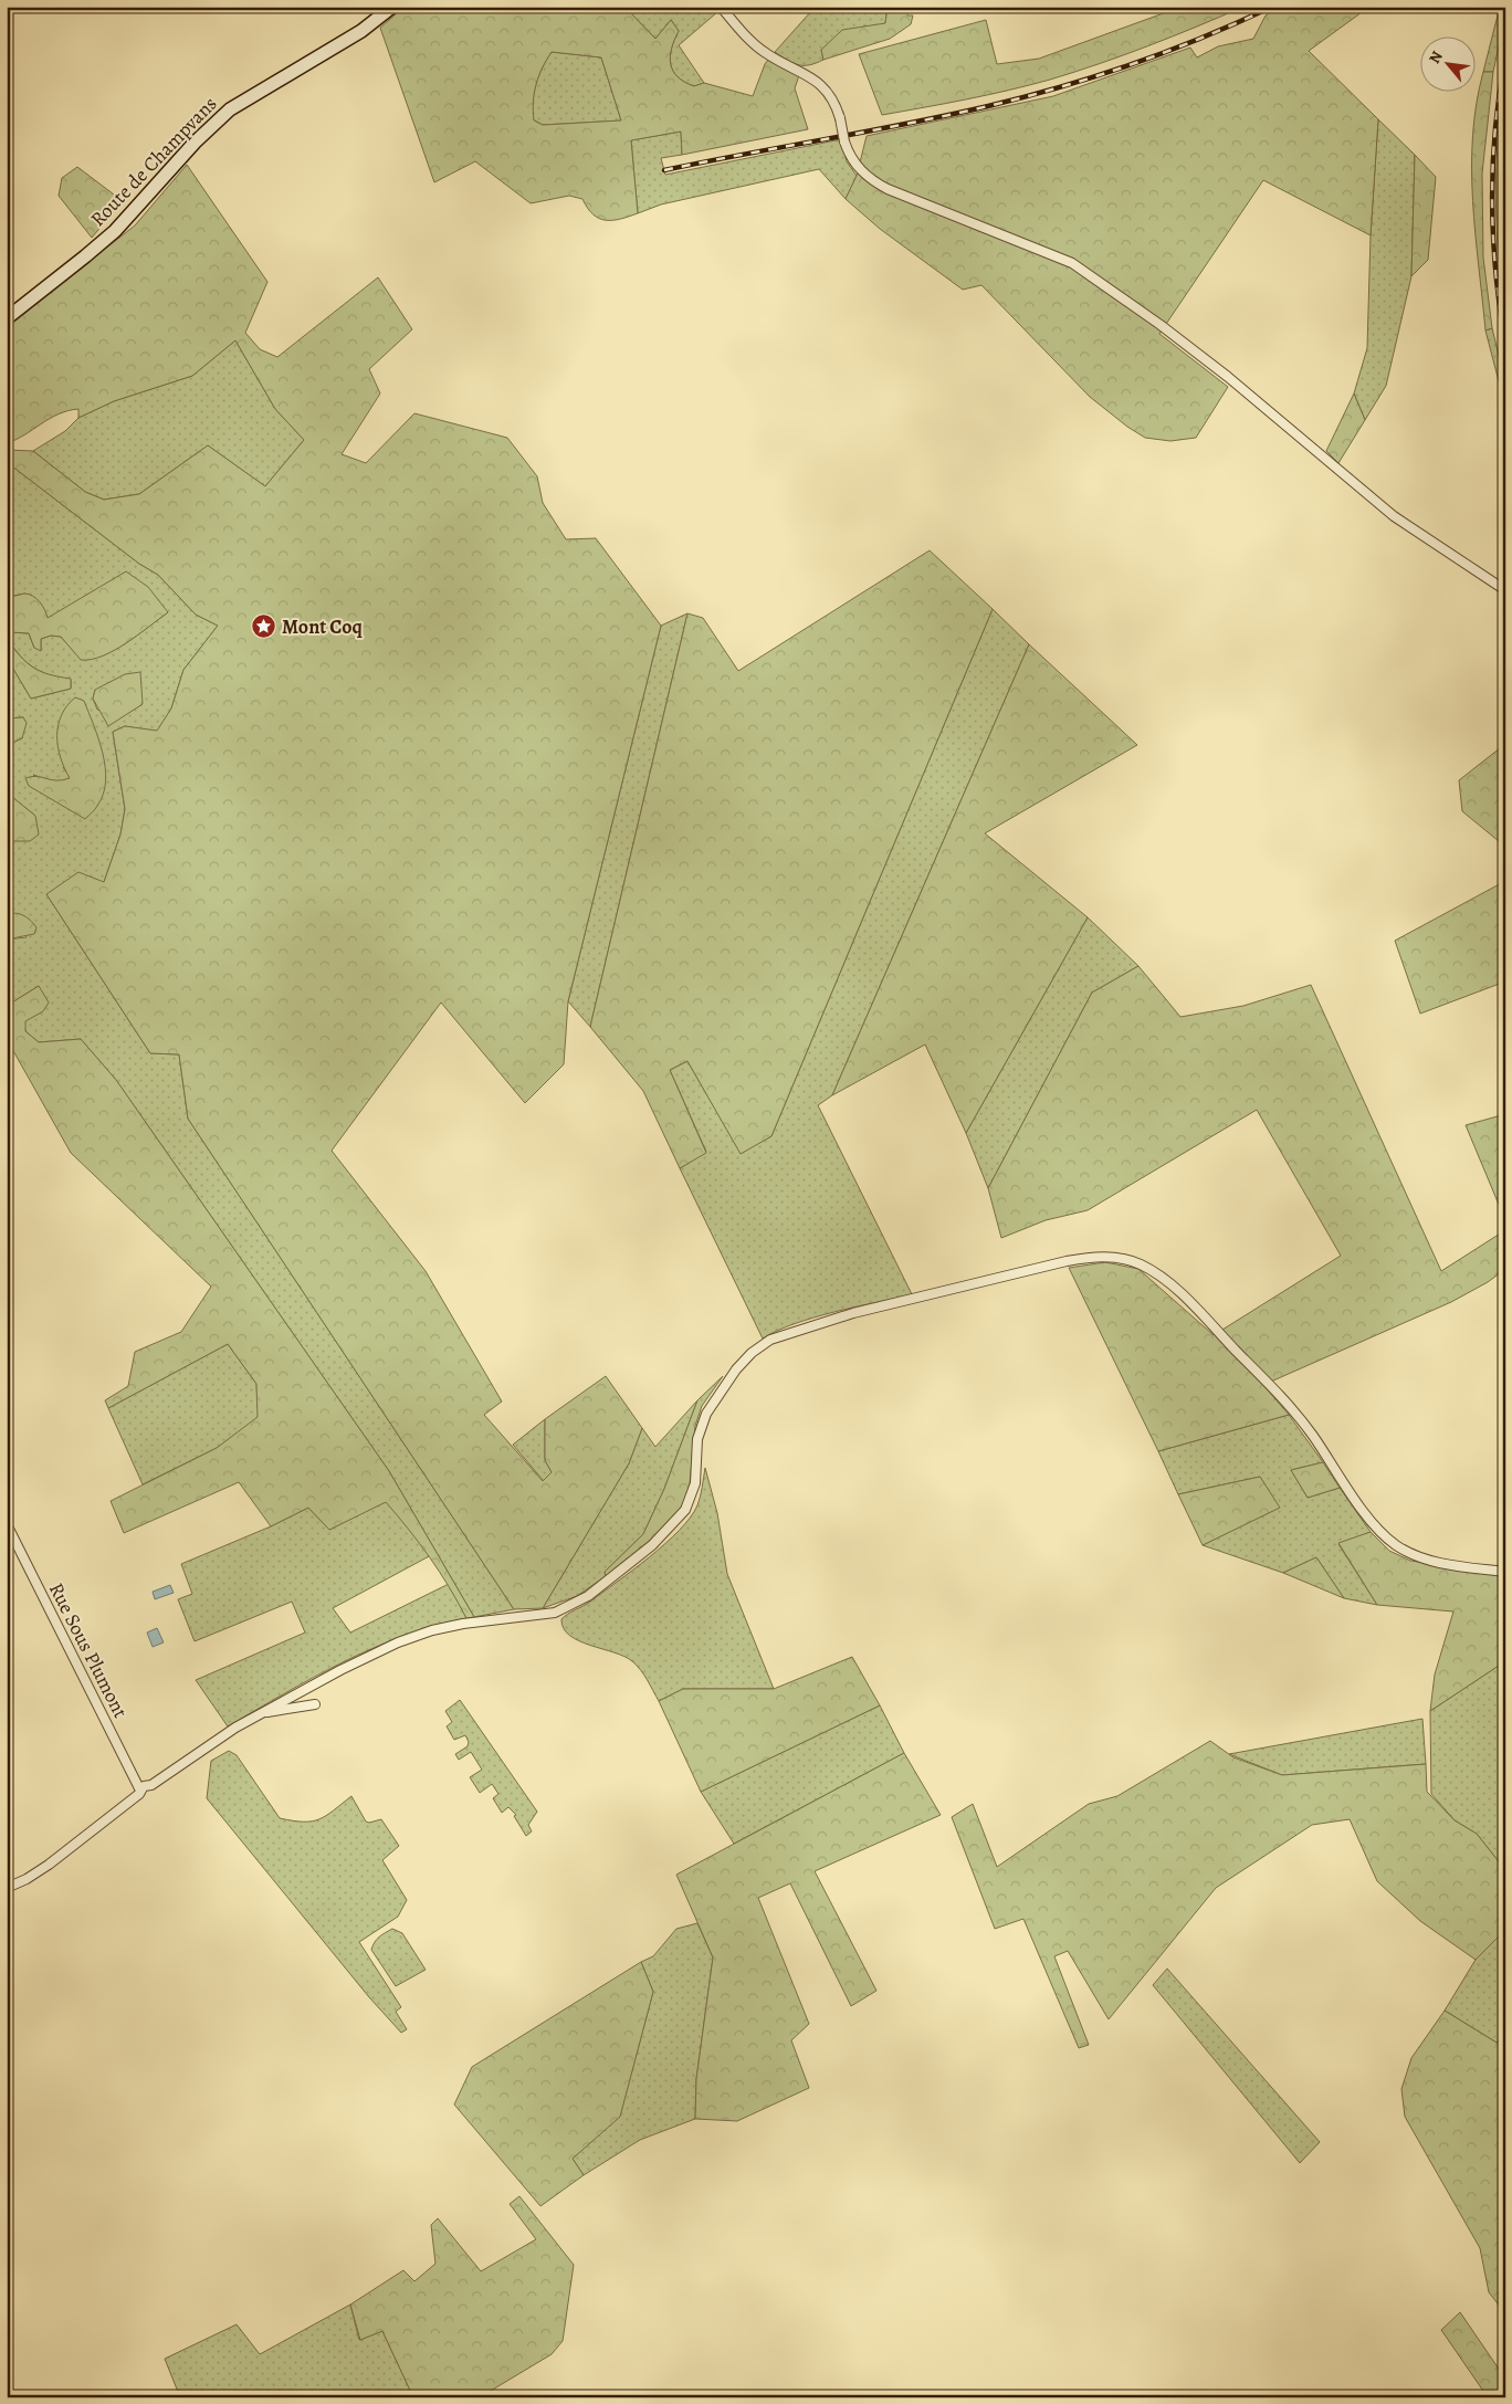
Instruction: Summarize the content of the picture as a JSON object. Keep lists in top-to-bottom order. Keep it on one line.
{"streets":{"main road":["Route de Champvans"],"street":["Rue Sous Plumont"]},"places":{"place":["Mont Coq"]},"north":"top left"}
